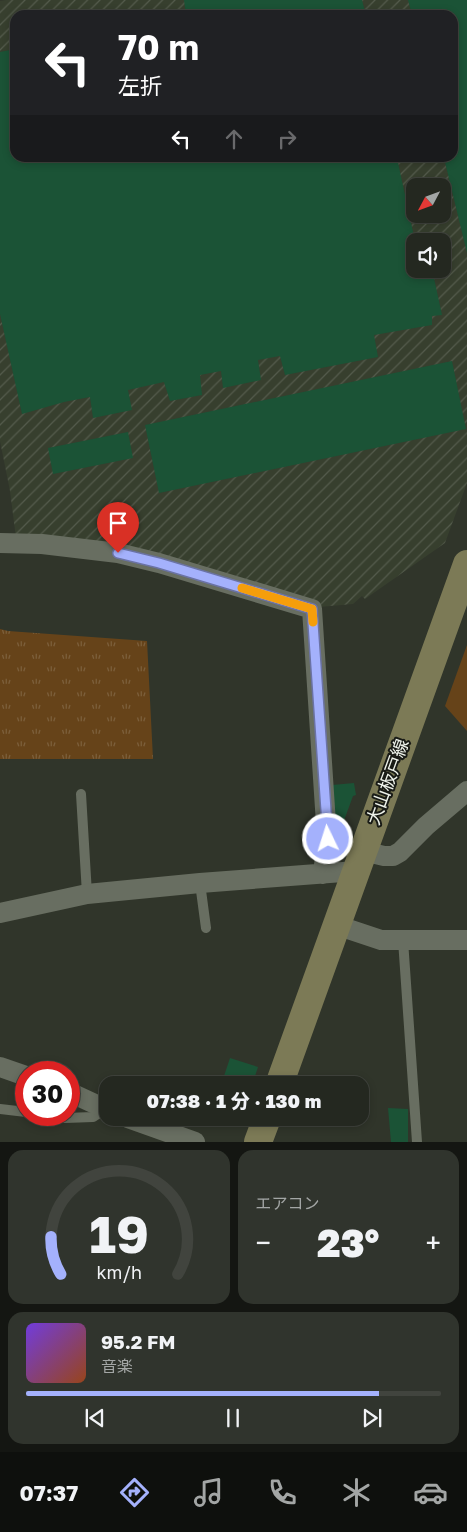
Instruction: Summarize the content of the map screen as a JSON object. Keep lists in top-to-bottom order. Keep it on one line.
{"streets":{"main road":["大山板戸線"]},"north":"bottom left","page":{"turn":["70 m","左折"],"limit":"30","trip":"07:38 · 1 分 · 130 m","tile":"エアコン","heat":["−","23°","+"],"song":["95.2 FM","音楽"],"tabs":"07:37","gauge":["19","km/h"]}}
